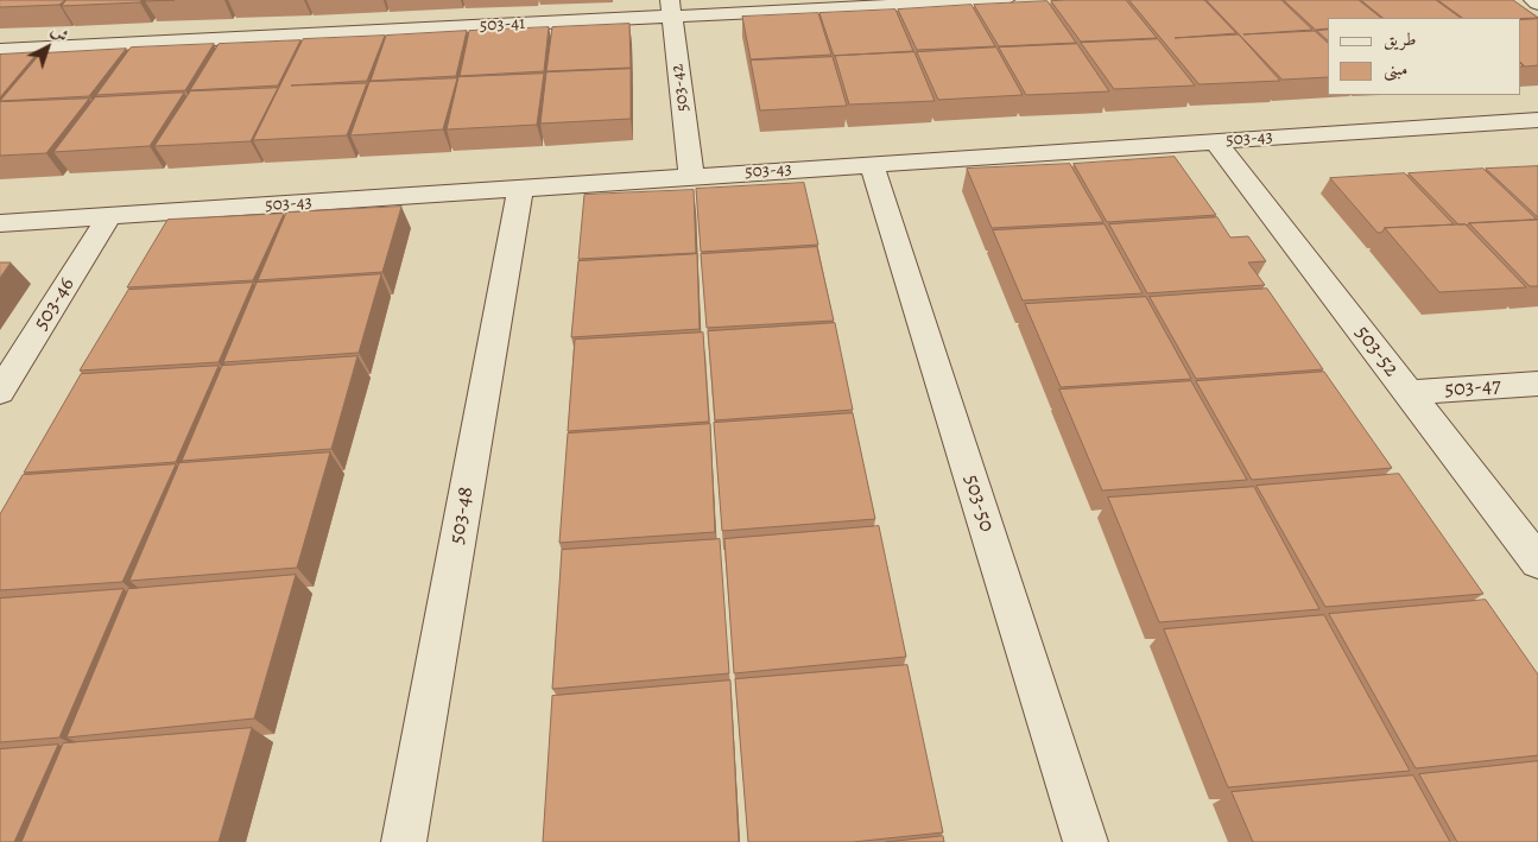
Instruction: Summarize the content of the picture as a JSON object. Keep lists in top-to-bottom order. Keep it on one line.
{"streets":{"street":["503-41","503-42","503-43","503-46","503-52","503-47","503-50","503-48"]},"crossings":[["503-41","503-42"],["503-42","503-43"],["503-43","503-46"],["503-43","503-52"],["503-43","503-50"],["503-43","503-48"],["503-52","503-47"]],"legend":["طريق","مبنى"],"north":"top right"}
